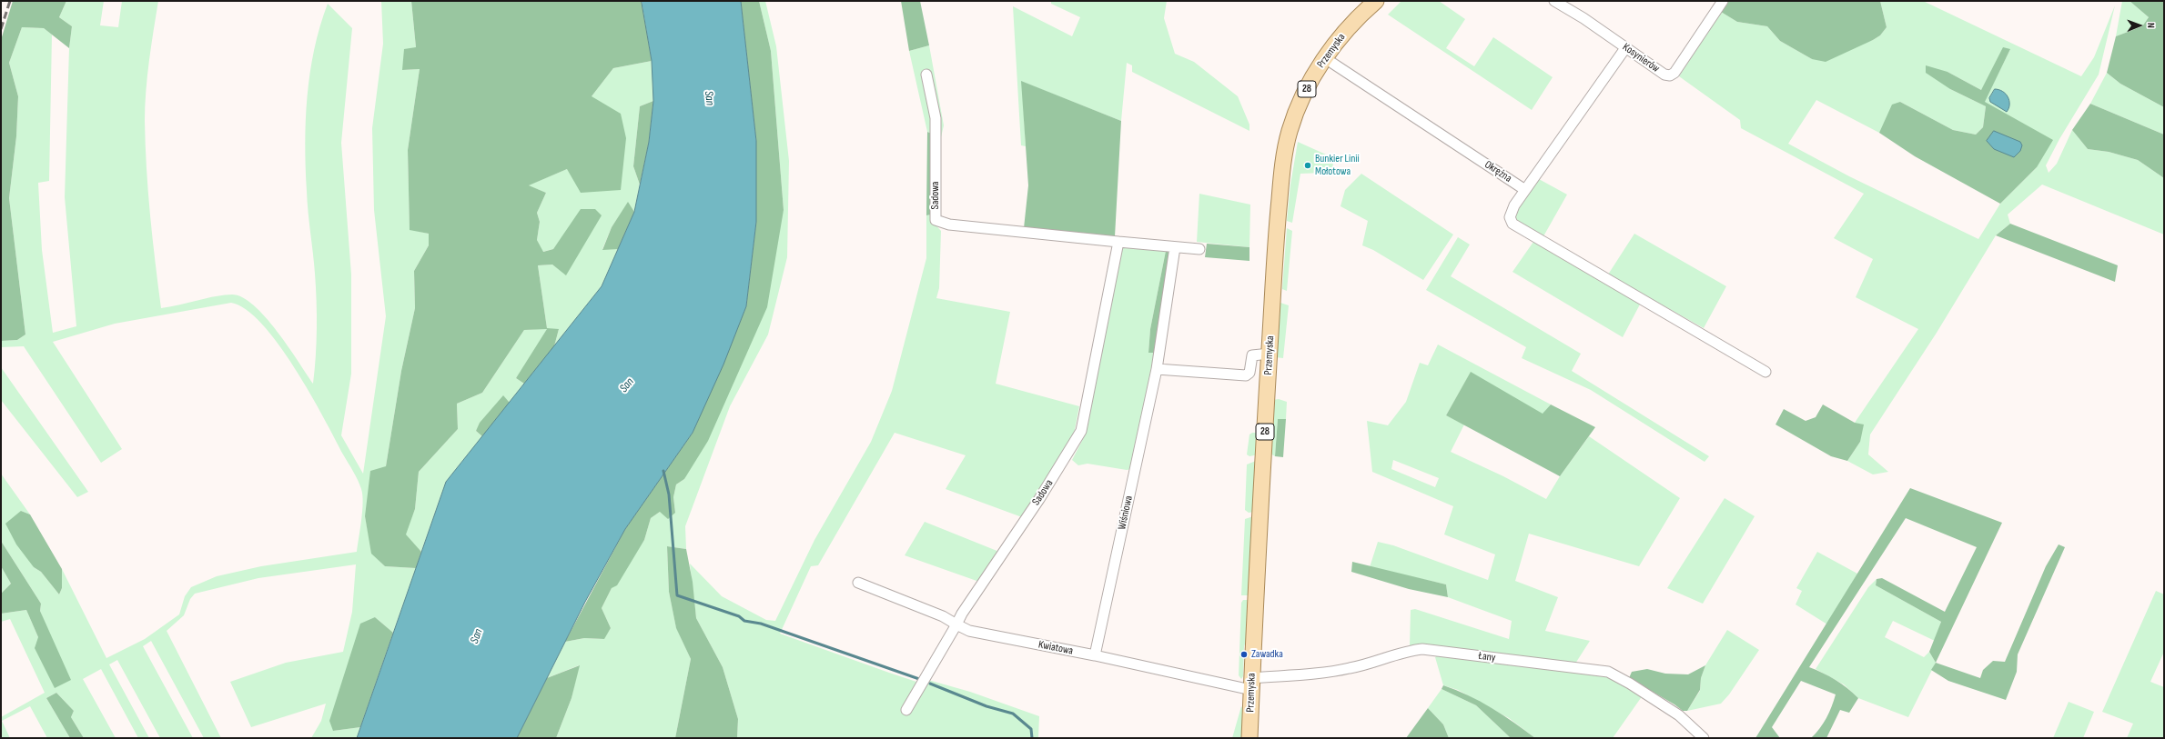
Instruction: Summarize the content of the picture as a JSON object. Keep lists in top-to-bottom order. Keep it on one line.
{"streets":{"main road":["Przemyska","28"],"street":["Kosynierów","Okrężna","Sadowa","Wiśniowa","Kwiatowa","Łany"]},"crossings":[["Przemyska","Okrężna"],["Przemyska","Kwiatowa"],["Przemyska","Łany"],["Sadowa","Wiśniowa"],["Sadowa","Kwiatowa"],["Wiśniowa","Kwiatowa"],["Kwiatowa","Łany"]],"water":["San"],"places":["Bunkier Linii Mołotowa","Zawadka"],"north":"right"}
